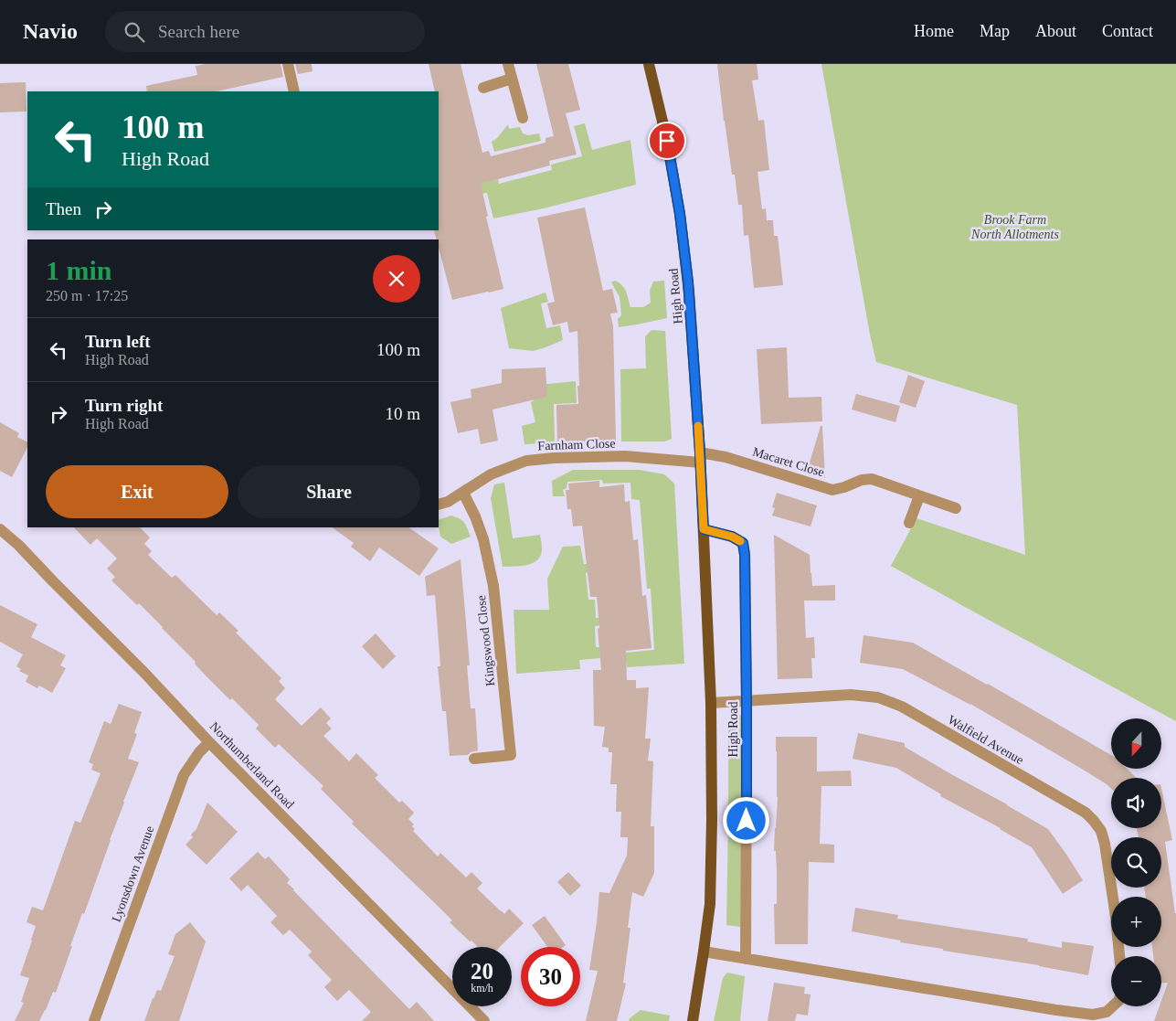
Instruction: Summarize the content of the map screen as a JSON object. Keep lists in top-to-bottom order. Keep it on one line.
{"streets":{"main road":["High Road"],"street":["Farnham Close","Macaret Close","Kingswood Close","Walfield Avenue","Northumberland Road","Lyonsdown Avenue"]},"crossings":[["High Road","Farnham Close"],["High Road","Macaret Close"],["High Road","Walfield Avenue"],["Farnham Close","Macaret Close"],["Farnham Close","Kingswood Close"],["Northumberland Road","Lyonsdown Avenue"]],"parks":["Brook Farm North Allotments"],"north":"bottom","page":{"header":"Navio","search":"Search here","nav":["Home","Map","About","Contact"],"turn":["100 m","High Road"],"then":"Then","heading":["1 min","250 m · 17:25"],"list":[{"name":"Turn left","note":"High Road","value":"100 m"},{"name":"Turn right","note":"High Road","value":"10 m"}],"buttons":["Exit","Share"],"map_buttons":["+","−"],"speed":"20 km/h","limit":"30"}}
